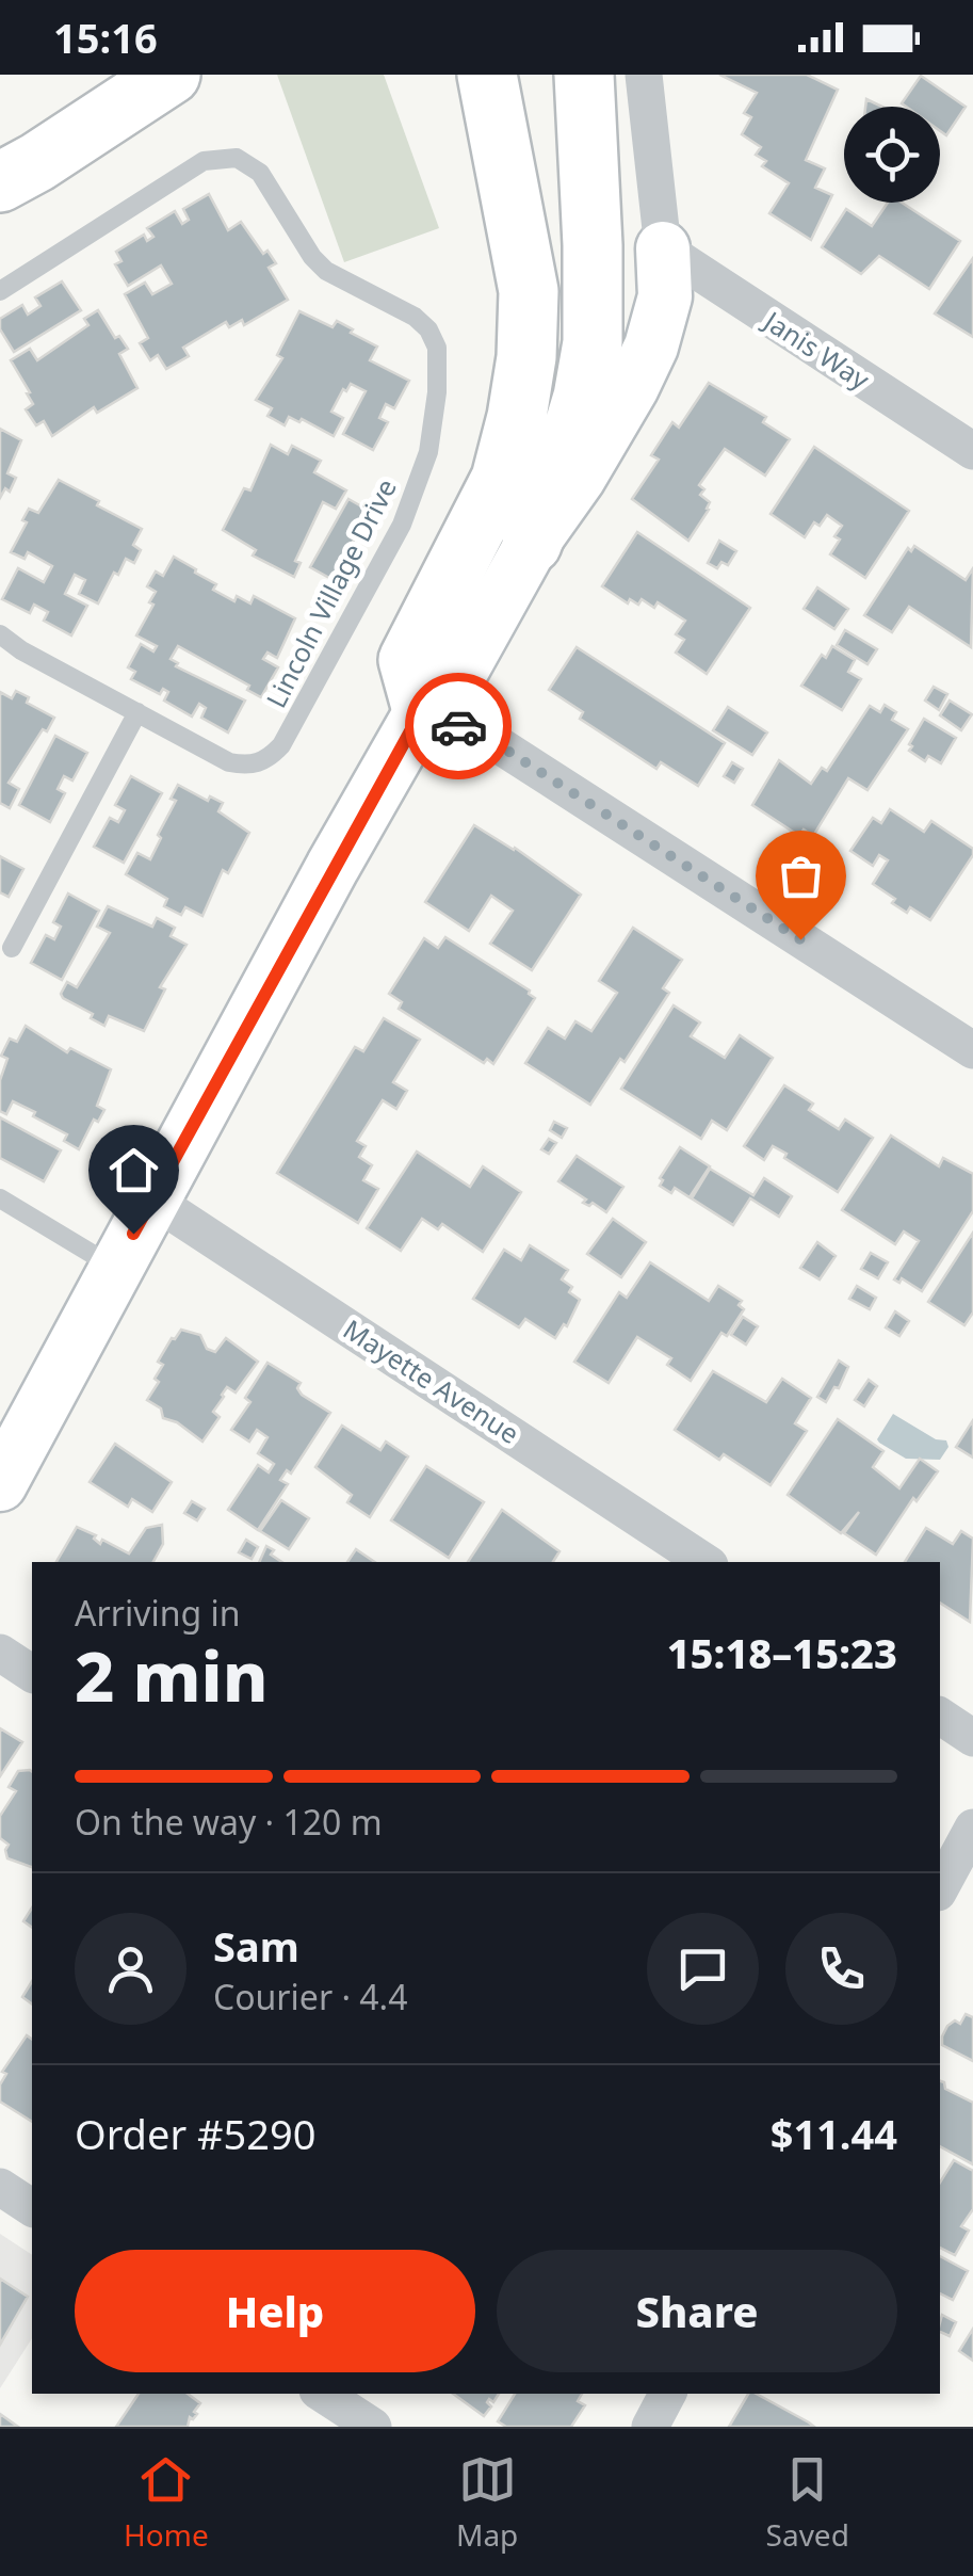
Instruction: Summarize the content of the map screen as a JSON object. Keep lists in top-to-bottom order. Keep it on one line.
{"streets":{"street":["Janis Way","Mayette Avenue"],"lane":["Lincoln Village Drive"]},"page":{"status":"15:16","heading":["2 min","Arriving in","15:18–15:23"],"panel":["Sam","Courier · 4.4","Order #5290","$11.44"],"bar":"On the way · 120 m","buttons":["Help","Share"],"tabs":["Home","Map","Saved"]}}
